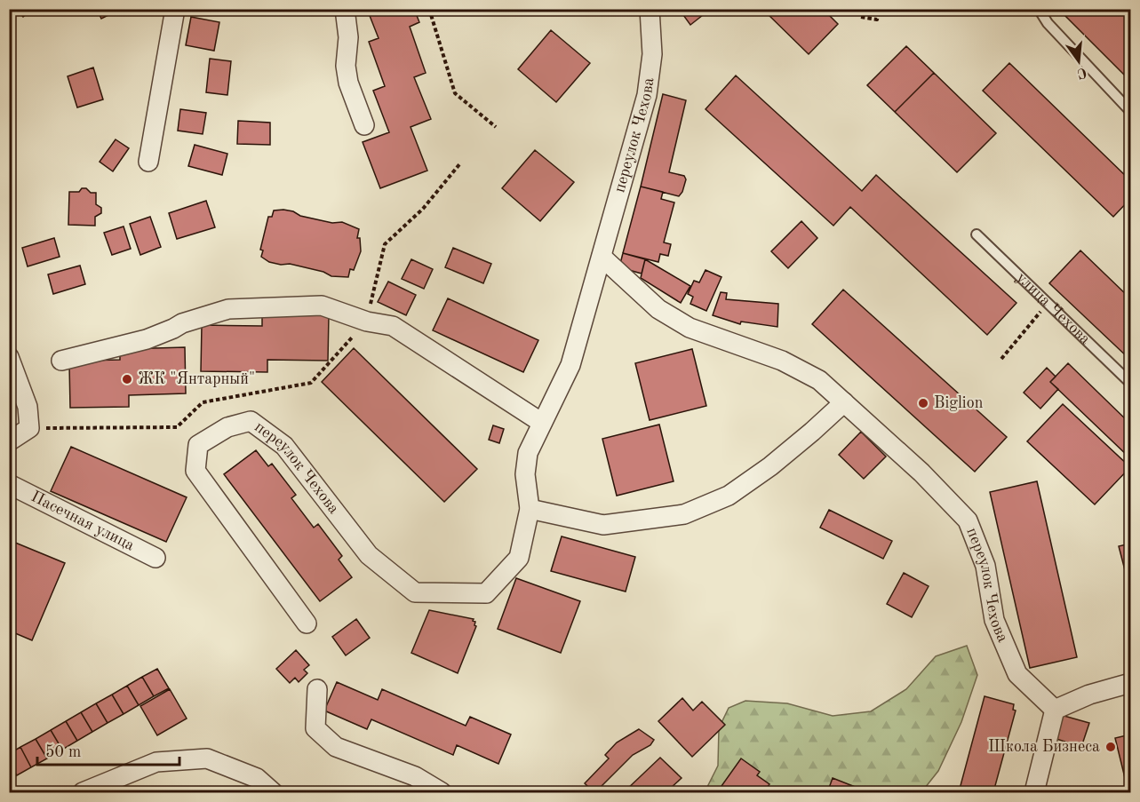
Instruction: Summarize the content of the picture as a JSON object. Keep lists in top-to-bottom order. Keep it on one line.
{"streets":{"street":["переулок Чехова","Пасечная улица"],"lane":["улица Чехова"]},"places":["ЖК \"Янтарный\"","Biglion","Школа Бизнеса"],"scale_bar":"50 m","north":"bottom"}
